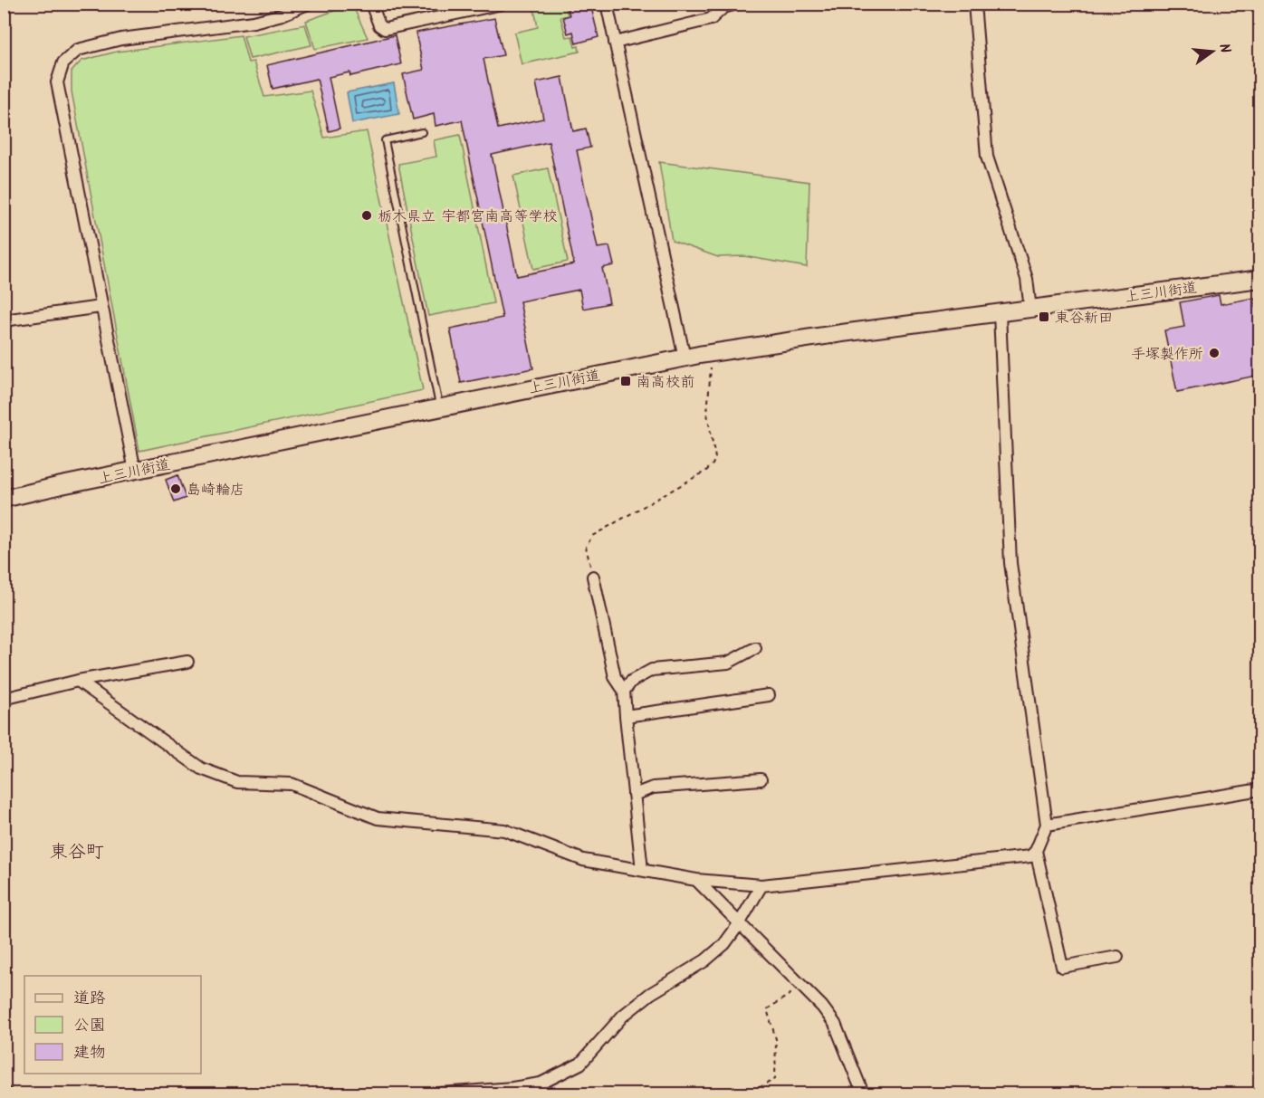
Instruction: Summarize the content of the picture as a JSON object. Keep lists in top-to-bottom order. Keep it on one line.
{"streets":{"main road":["上三川街道"]},"districts":["東谷町"],"places":{"other":["栃木県立 宇都宮南高等学校","手塚製作所","島崎輪店"],"transit":["東谷新田","南高校前"]},"legend":["道路","公園","建物"],"north":"right"}
